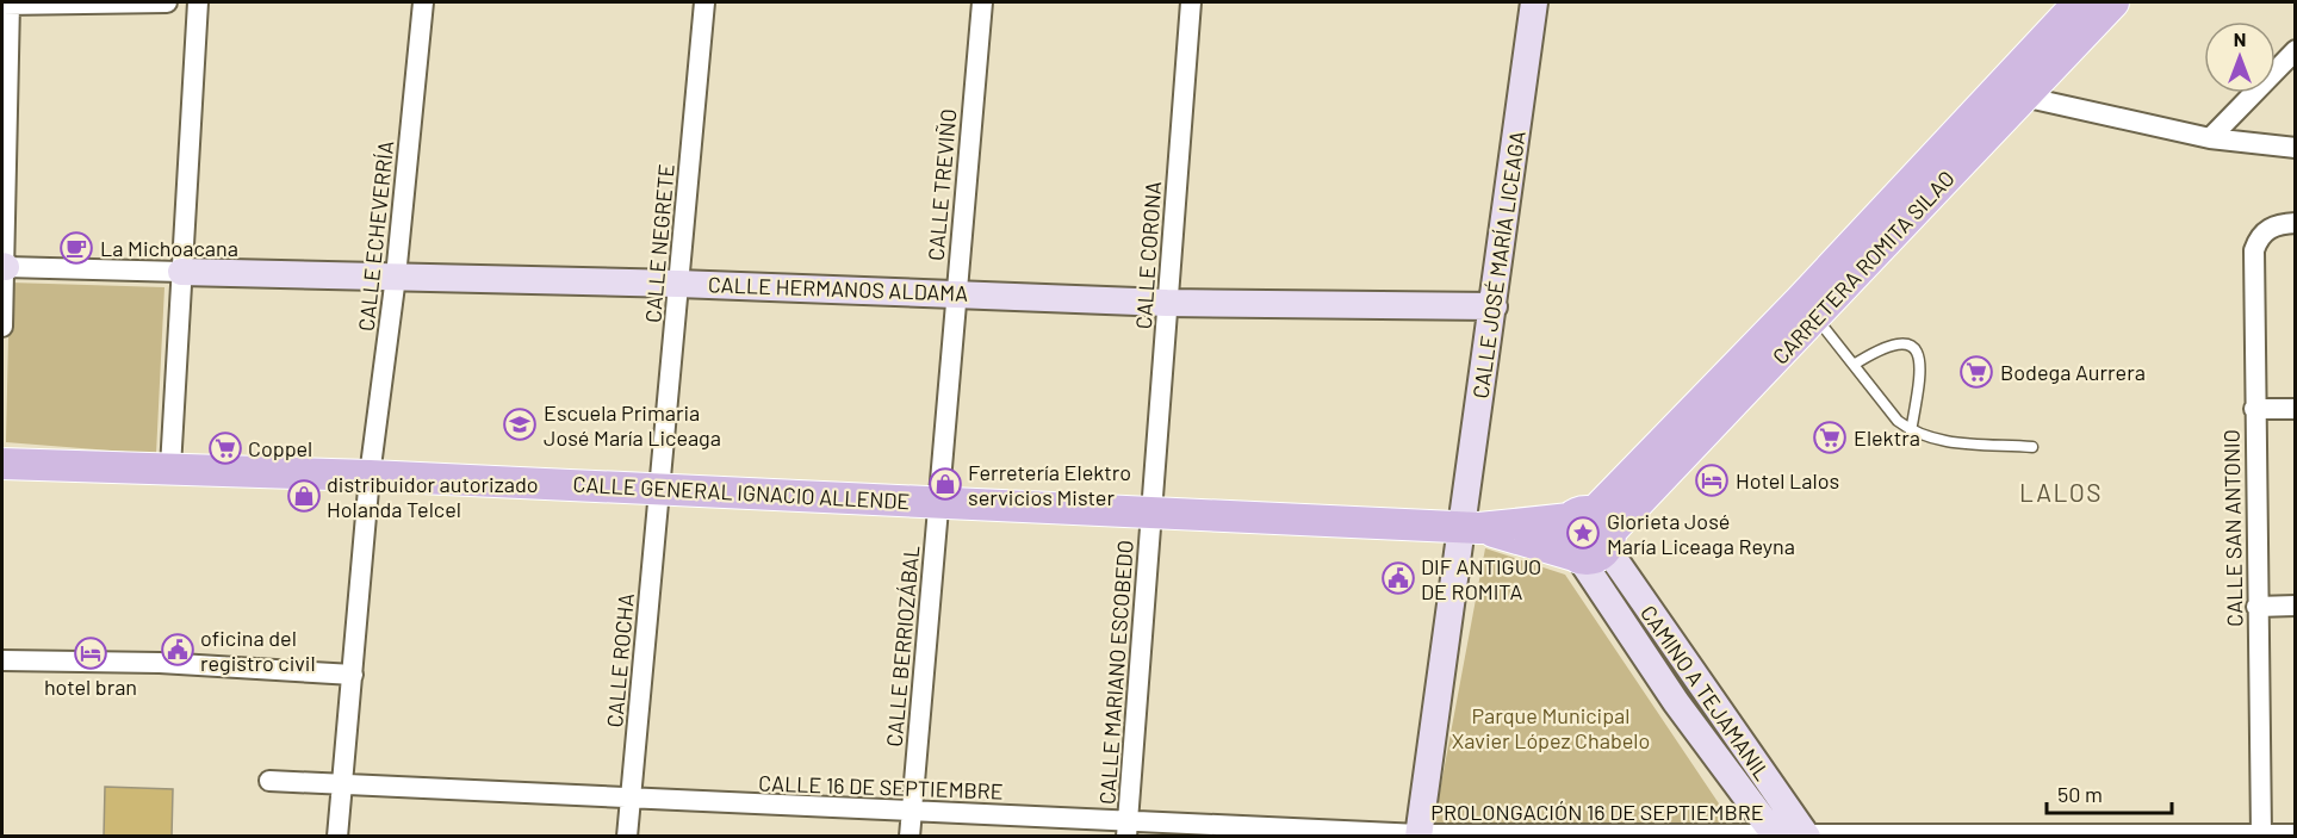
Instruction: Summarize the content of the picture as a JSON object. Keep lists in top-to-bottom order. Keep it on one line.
{"streets":{"main road":["CARRETERA ROMITA SILAO","CALLE GENERAL IGNACIO ALLENDE"],"street":["CALLE TREVIÑO","CALLE ECHEVERRÍA","CALLE NEGRETE","CALLE CORONA","CALLE JOSÉ MARÍA LICEAGA","CALLE HERMANOS ALDAMA","CALLE SAN ANTONIO","CALLE BERRIOZÁBAL","CALLE ROCHA","CALLE MARIANO ESCOBEDO","CAMINO A TEJAMANIL","CALLE 16 DE SEPTIEMBRE","PROLONGACIÓN 16 DE SEPTIEMBRE"]},"crossings":[["CALLE TREVIÑO","CALLE HERMANOS ALDAMA"],["CALLE TREVIÑO","CALLE GENERAL IGNACIO ALLENDE"],["CALLE TREVIÑO","CALLE BERRIOZÁBAL"],["CALLE ECHEVERRÍA","CALLE HERMANOS ALDAMA"],["CALLE ECHEVERRÍA","CALLE GENERAL IGNACIO ALLENDE"],["CALLE ECHEVERRÍA","CALLE 16 DE SEPTIEMBRE"],["CALLE NEGRETE","CALLE HERMANOS ALDAMA"],["CALLE NEGRETE","CALLE GENERAL IGNACIO ALLENDE"],["CALLE NEGRETE","CALLE ROCHA"],["CALLE CORONA","CALLE HERMANOS ALDAMA"],["CALLE CORONA","CALLE GENERAL IGNACIO ALLENDE"],["CALLE CORONA","CALLE MARIANO ESCOBEDO"],["CALLE JOSÉ MARÍA LICEAGA","CALLE HERMANOS ALDAMA"],["CALLE JOSÉ MARÍA LICEAGA","CALLE GENERAL IGNACIO ALLENDE"],["CALLE JOSÉ MARÍA LICEAGA","CALLE 16 DE SEPTIEMBRE"],["CALLE JOSÉ MARÍA LICEAGA","PROLONGACIÓN 16 DE SEPTIEMBRE"],["CARRETERA ROMITA SILAO","CALLE GENERAL IGNACIO ALLENDE"],["CARRETERA ROMITA SILAO","CAMINO A TEJAMANIL"],["CALLE GENERAL IGNACIO ALLENDE","CALLE BERRIOZÁBAL"],["CALLE GENERAL IGNACIO ALLENDE","CALLE ROCHA"],["CALLE GENERAL IGNACIO ALLENDE","CALLE MARIANO ESCOBEDO"],["CALLE GENERAL IGNACIO ALLENDE","CAMINO A TEJAMANIL"],["CALLE SAN ANTONIO","PROLONGACIÓN 16 DE SEPTIEMBRE"],["CALLE BERRIOZÁBAL","CALLE 16 DE SEPTIEMBRE"],["CALLE ROCHA","CALLE 16 DE SEPTIEMBRE"],["CALLE MARIANO ESCOBEDO","CALLE 16 DE SEPTIEMBRE"],["CAMINO A TEJAMANIL","PROLONGACIÓN 16 DE SEPTIEMBRE"],["CALLE 16 DE SEPTIEMBRE","PROLONGACIÓN 16 DE SEPTIEMBRE"]],"districts":["LALOS"],"parks":["Parque Municipal Xavier López Chabelo"],"places":{"cafe":["La Michoacana"],"supermarket":["Bodega Aurrera","Elektra","Coppel"],"school or university":["Escuela Primaria José María Liceaga"],"hotel":["Hotel Lalos","hotel bran"],"shop":["Ferretería Elektro servicios Mister","distribuidor autorizado Holanda Telcel"],"place":["Glorieta José María Liceaga Reyna"],"public building":["DIF ANTIGUO DE ROMITA","oficina del registro civil"]},"scale_bar":"50 m","north":"top"}
